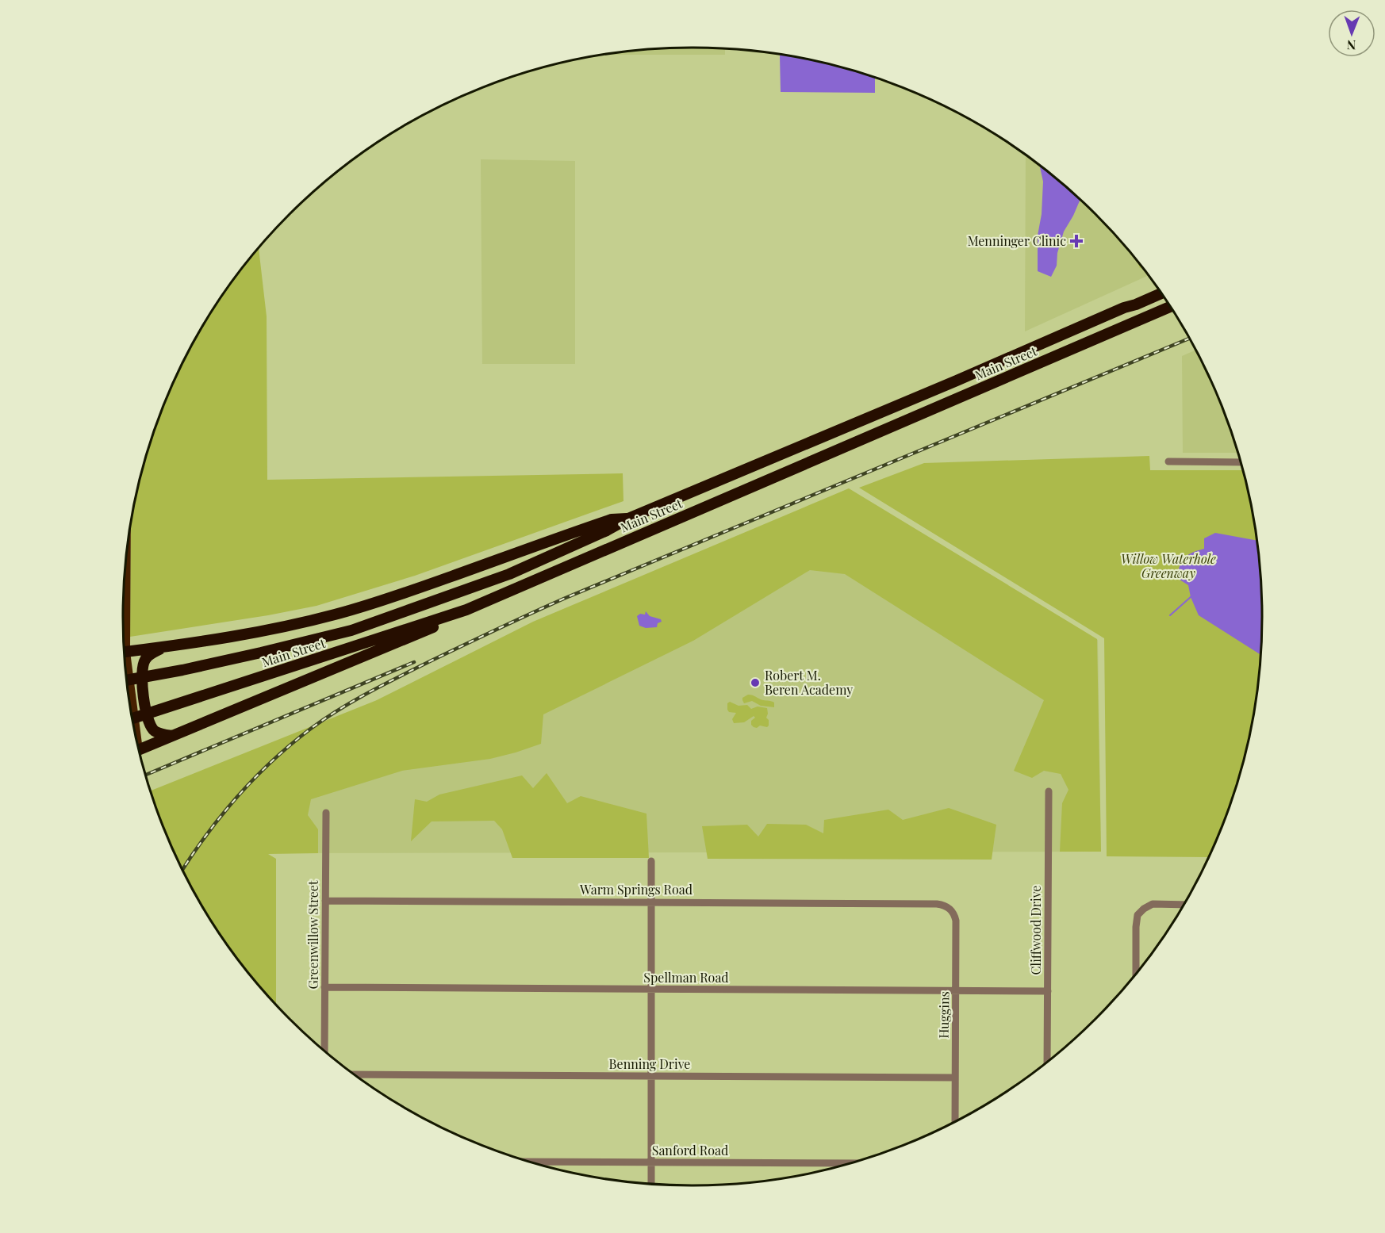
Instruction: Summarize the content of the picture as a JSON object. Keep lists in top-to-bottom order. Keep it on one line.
{"streets":{"highway":["Main Street"],"street":["Warm Springs Road","Cliffwood Drive","Greenwillow Street","Spellman Road","Huggins","Benning Drive","Sanford Road"]},"crossings":[["Warm Springs Road","Greenwillow Street"],["Warm Springs Road","Huggins"],["Cliffwood Drive","Spellman Road"],["Greenwillow Street","Spellman Road"],["Spellman Road","Huggins"],["Huggins","Benning Drive"]],"parks":["Willow Waterhole Greenway"],"places":{"health":["Menninger Clinic"],"other":["Robert M. Beren Academy"]},"north":"bottom"}
